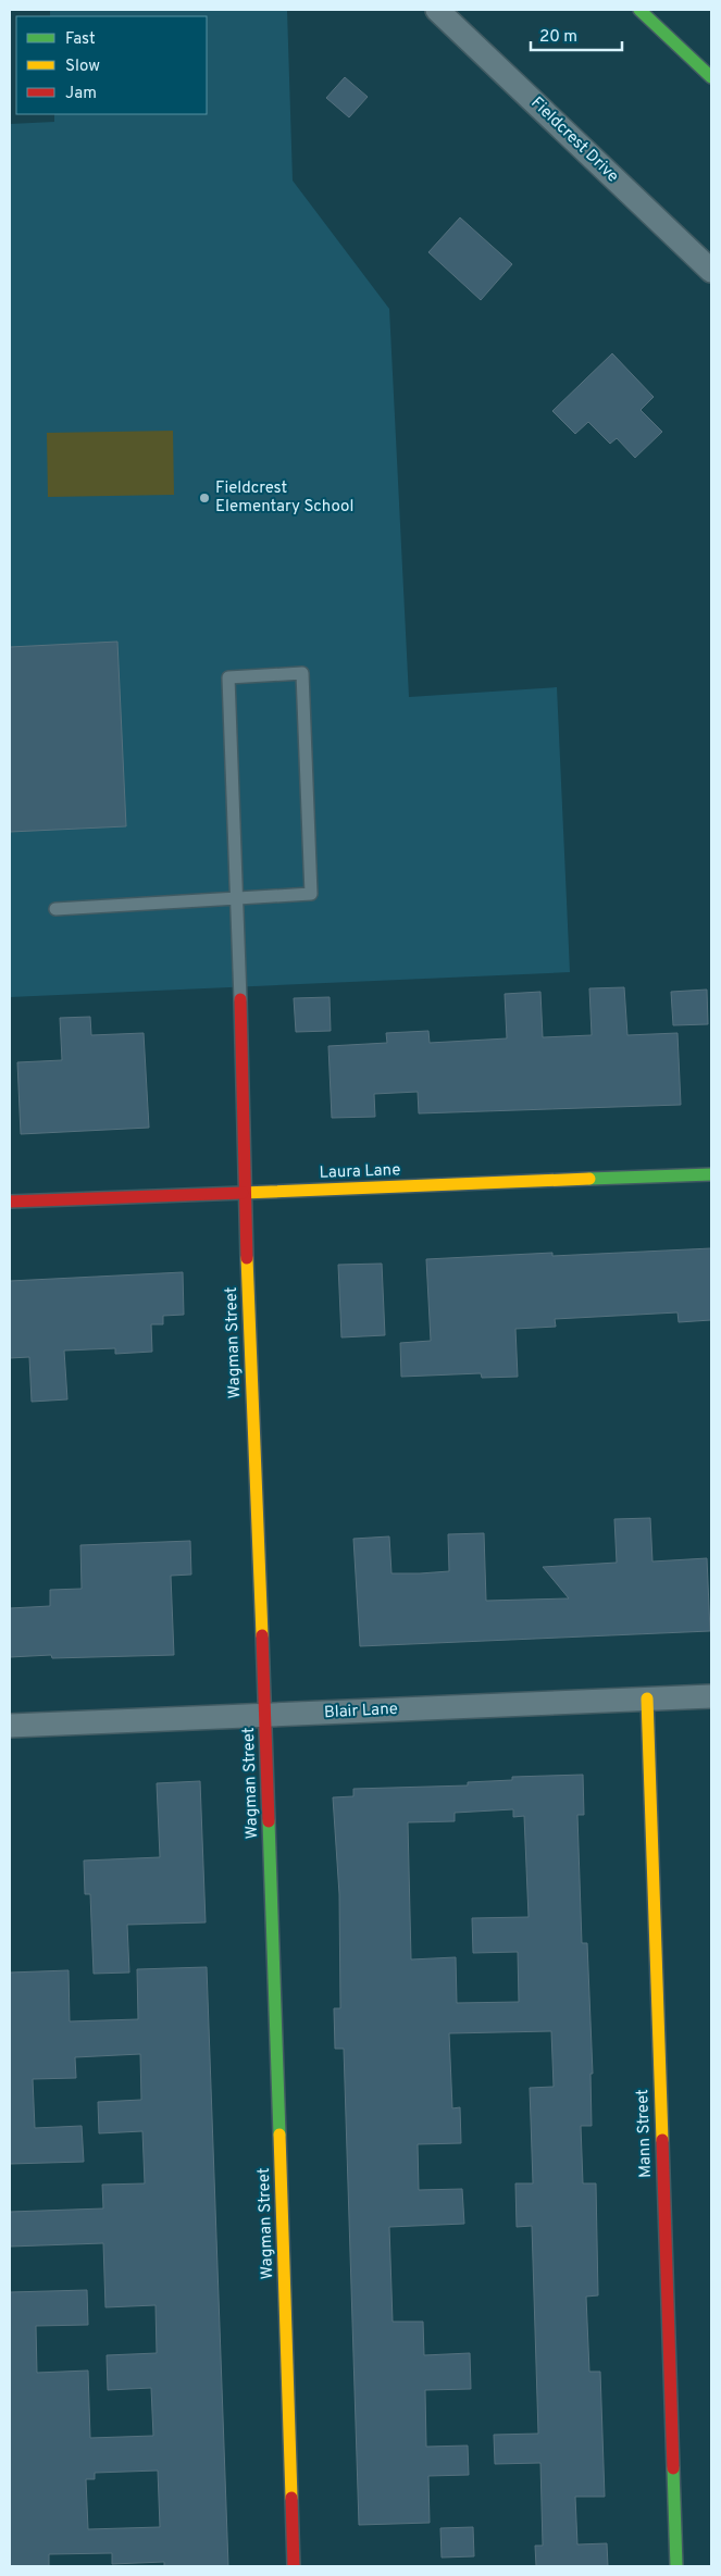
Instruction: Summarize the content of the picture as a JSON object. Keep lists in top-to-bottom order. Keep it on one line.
{"streets":{"main road":["Laura Lane","Wagman Street","Mann Street"],"street":["Fieldcrest Drive","Blair Lane"]},"crossings":[["Laura Lane","Wagman Street"],["Wagman Street","Blair Lane"],["Blair Lane","Mann Street"]],"places":["Fieldcrest Elementary School"],"legend":["Fast","Slow","Jam"],"scale_bar":"20 m"}
